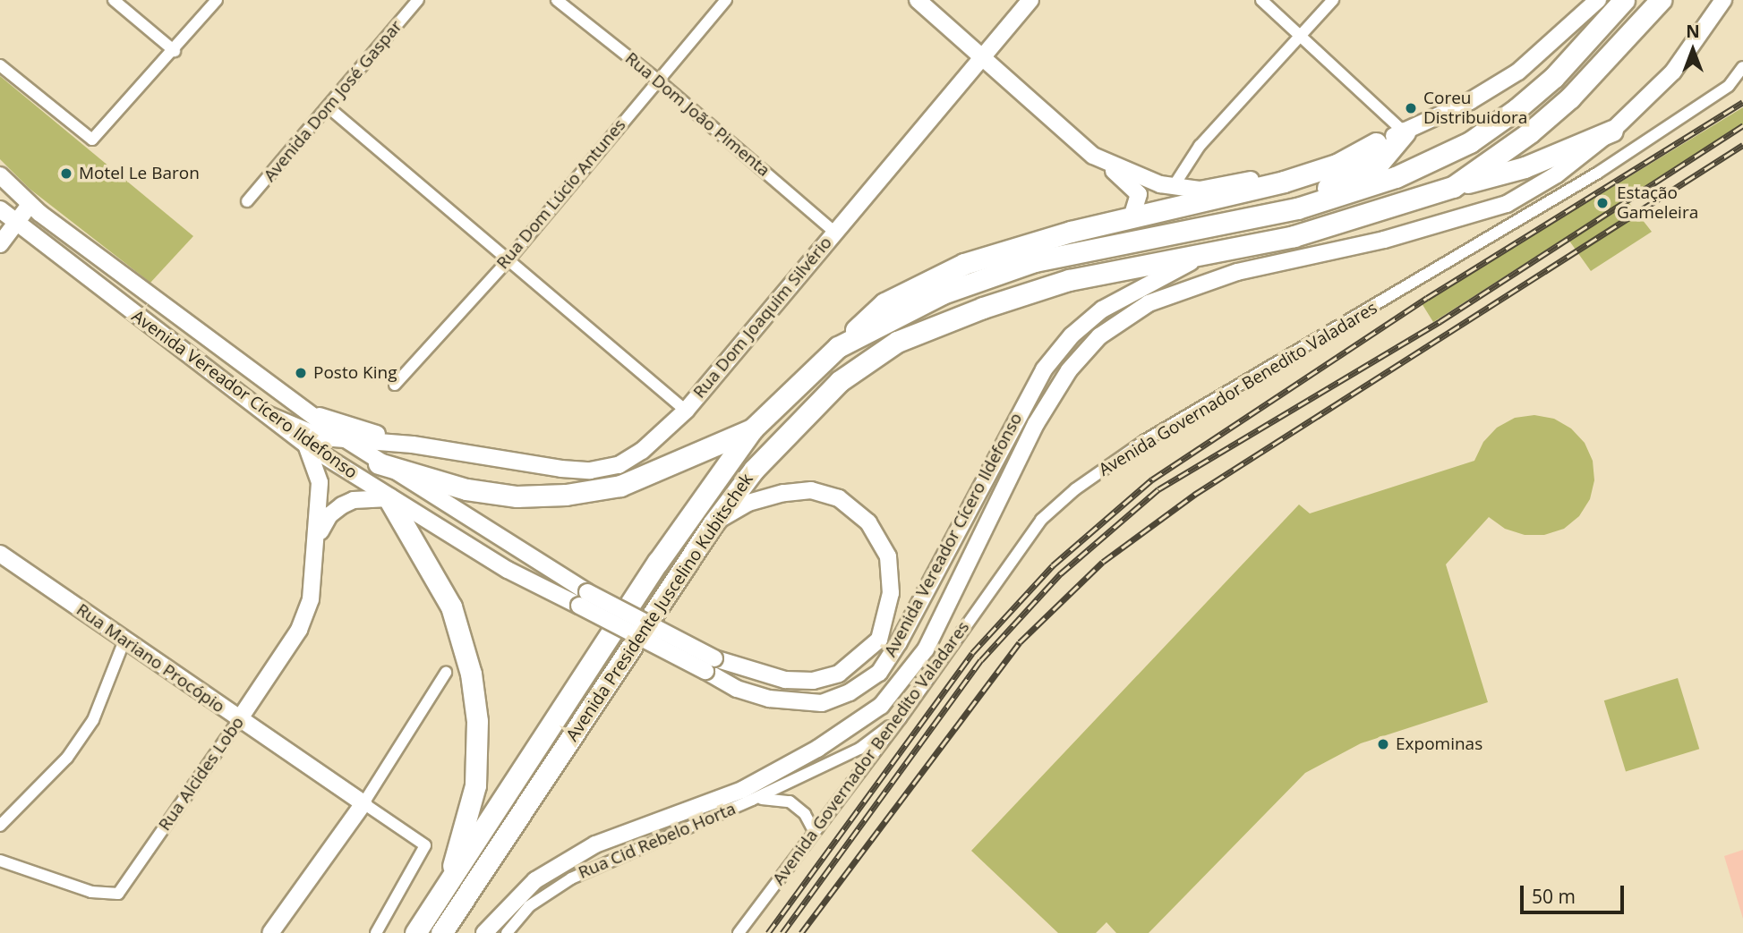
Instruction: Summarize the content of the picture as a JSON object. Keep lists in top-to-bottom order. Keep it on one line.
{"streets":{"highway":["Avenida Presidente Juscelino Kubitschek"],"main road":["Rua Dom Joaquim Silvério","Avenida Vereador Cícero Ildefonso","Rua Mariano Procópio","Rua Alcides Lobo"],"street":["Avenida Dom José Gaspar","Rua Dom João Pimenta","Rua Dom Lúcio Antunes","Avenida Governador Benedito Valadares","Rua Cid Rebelo Horta"]},"crossings":[["Rua Dom João Pimenta","Rua Dom Lúcio Antunes"],["Rua Dom João Pimenta","Rua Dom Joaquim Silvério"],["Rua Dom Joaquim Silvério","Avenida Vereador Cícero Ildefonso"],["Avenida Governador Benedito Valadares","Rua Cid Rebelo Horta"],["Avenida Vereador Cícero Ildefonso","Avenida Presidente Juscelino Kubitschek"],["Avenida Vereador Cícero Ildefonso","Rua Alcides Lobo"],["Rua Mariano Procópio","Rua Alcides Lobo"]],"places":["Coreu Distribuidora","Motel Le Baron","Estação Gameleira","Posto King","Expominas"],"scale_bar":"50 m","north":"top"}
